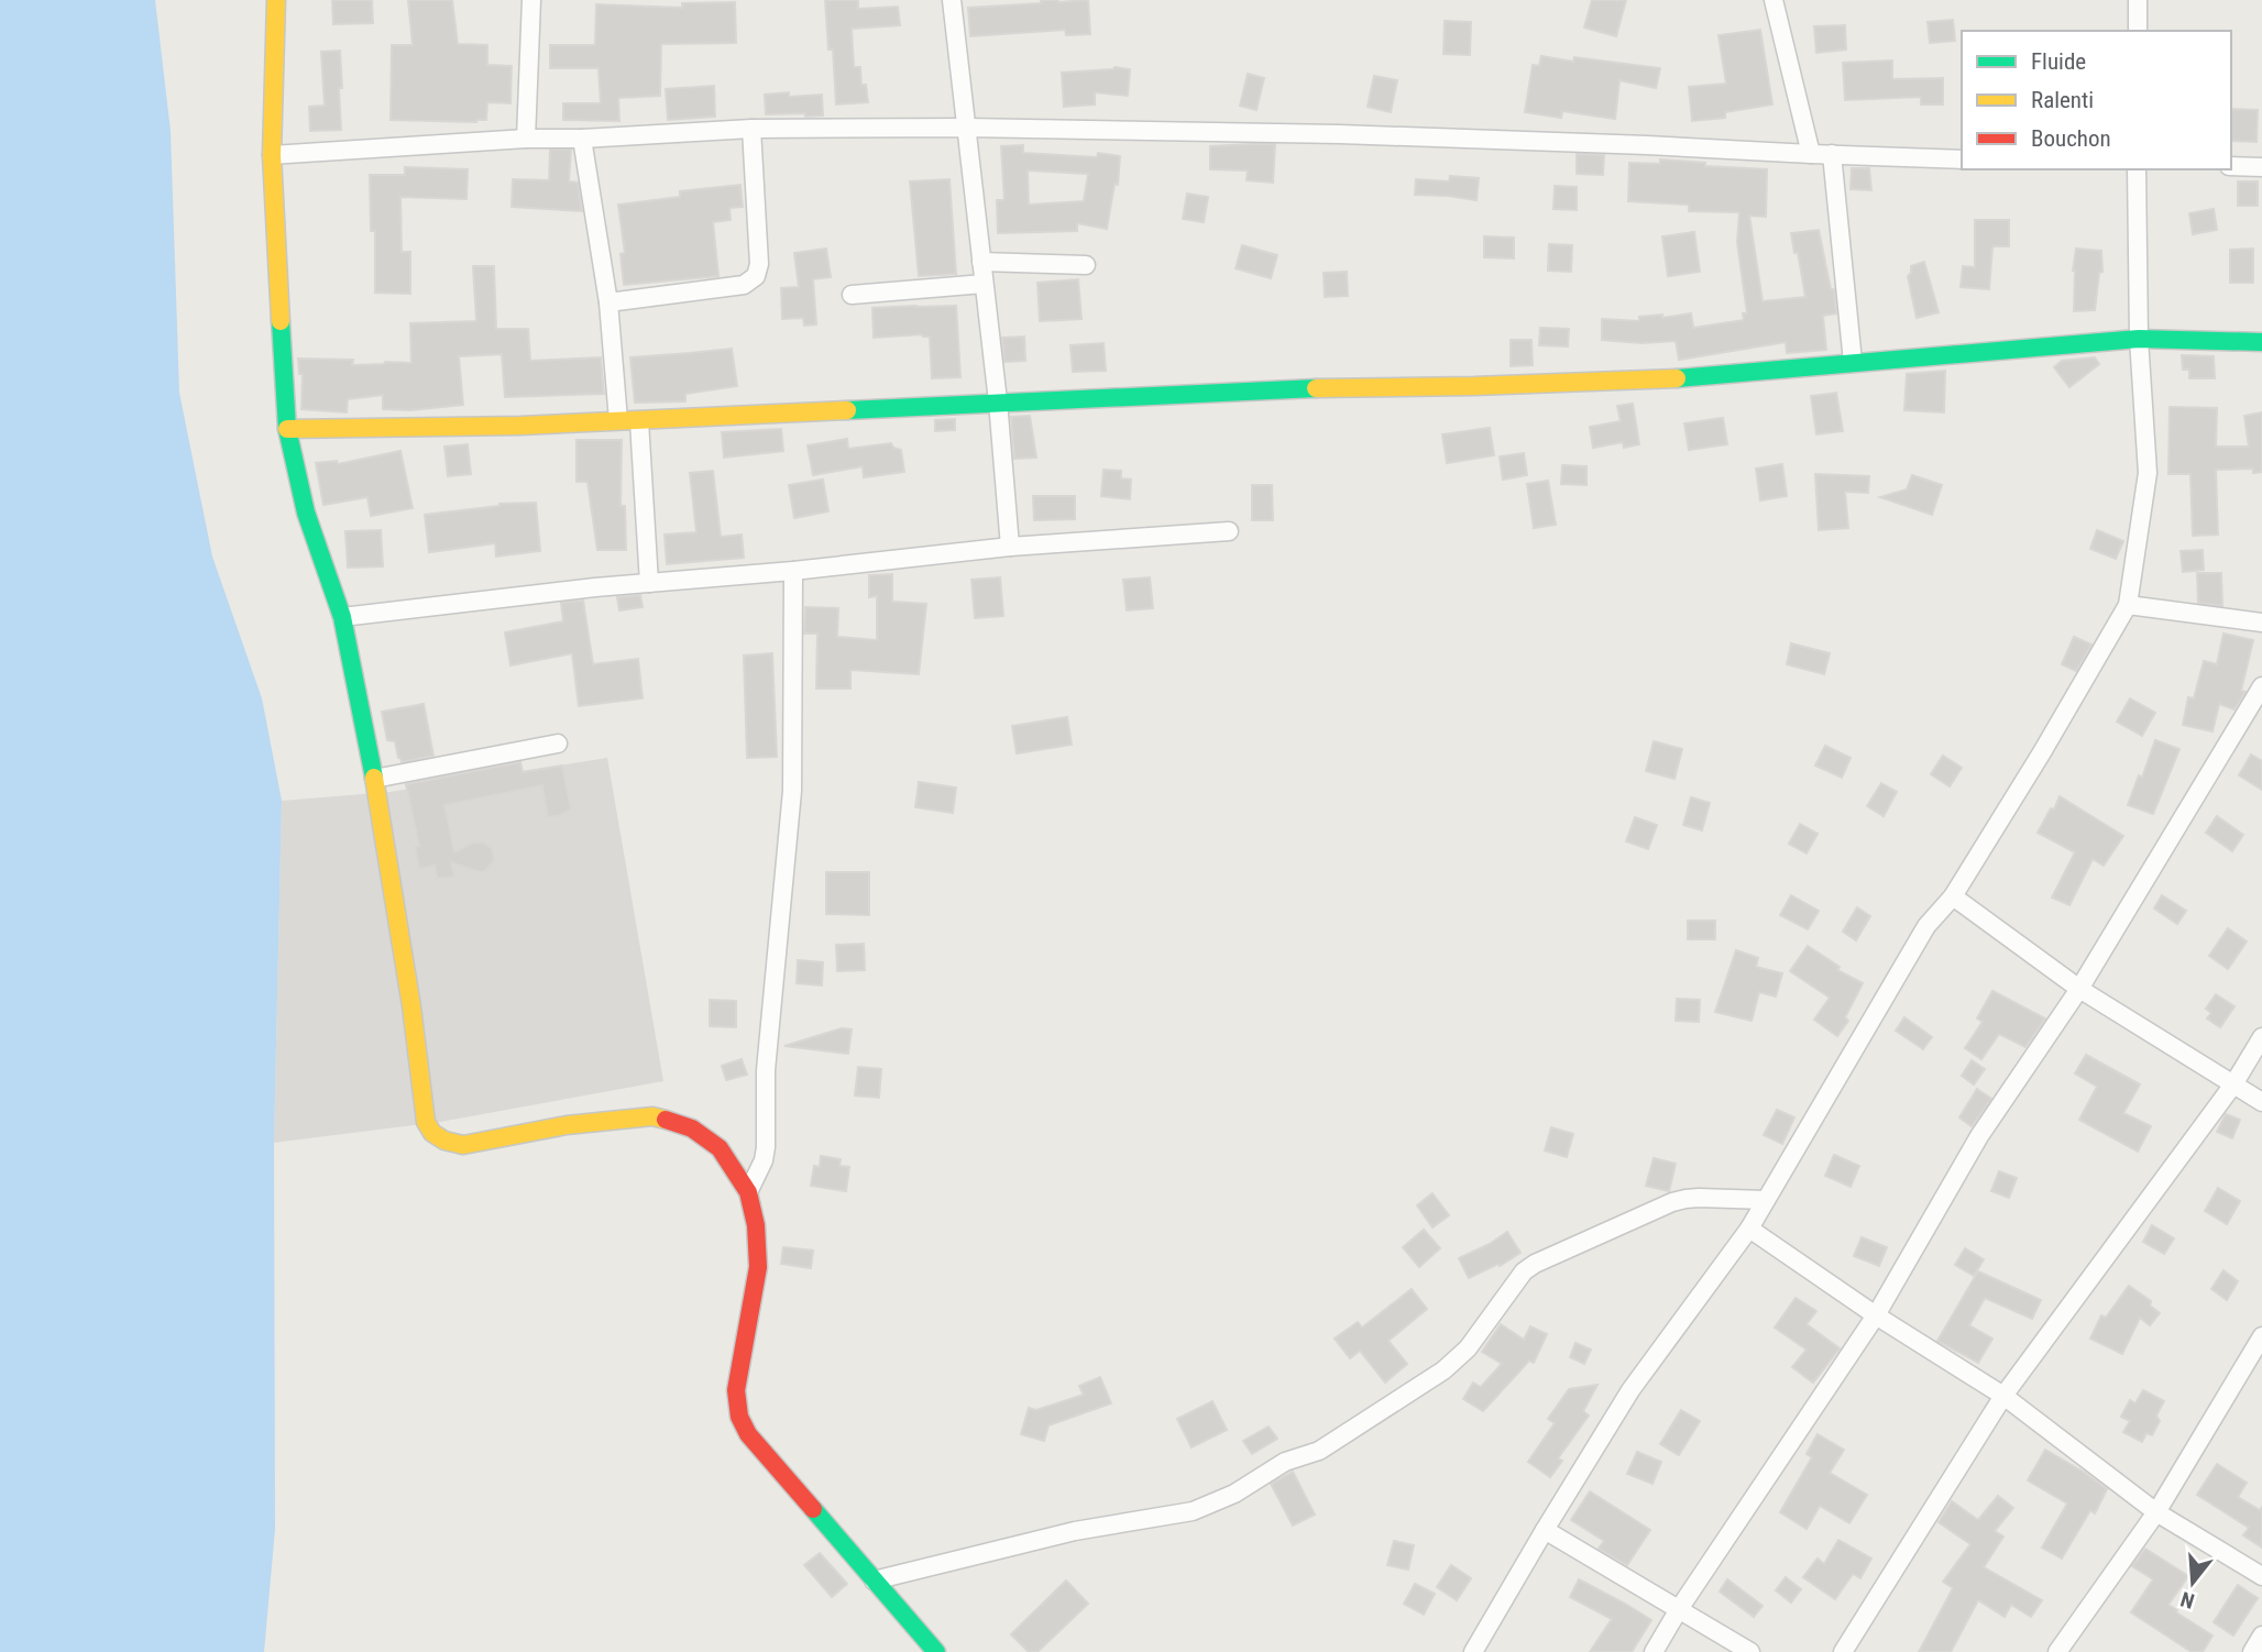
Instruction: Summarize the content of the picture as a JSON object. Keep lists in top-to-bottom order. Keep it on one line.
{"legend":["Fluide","Ralenti","Bouchon"],"north":"bottom"}
